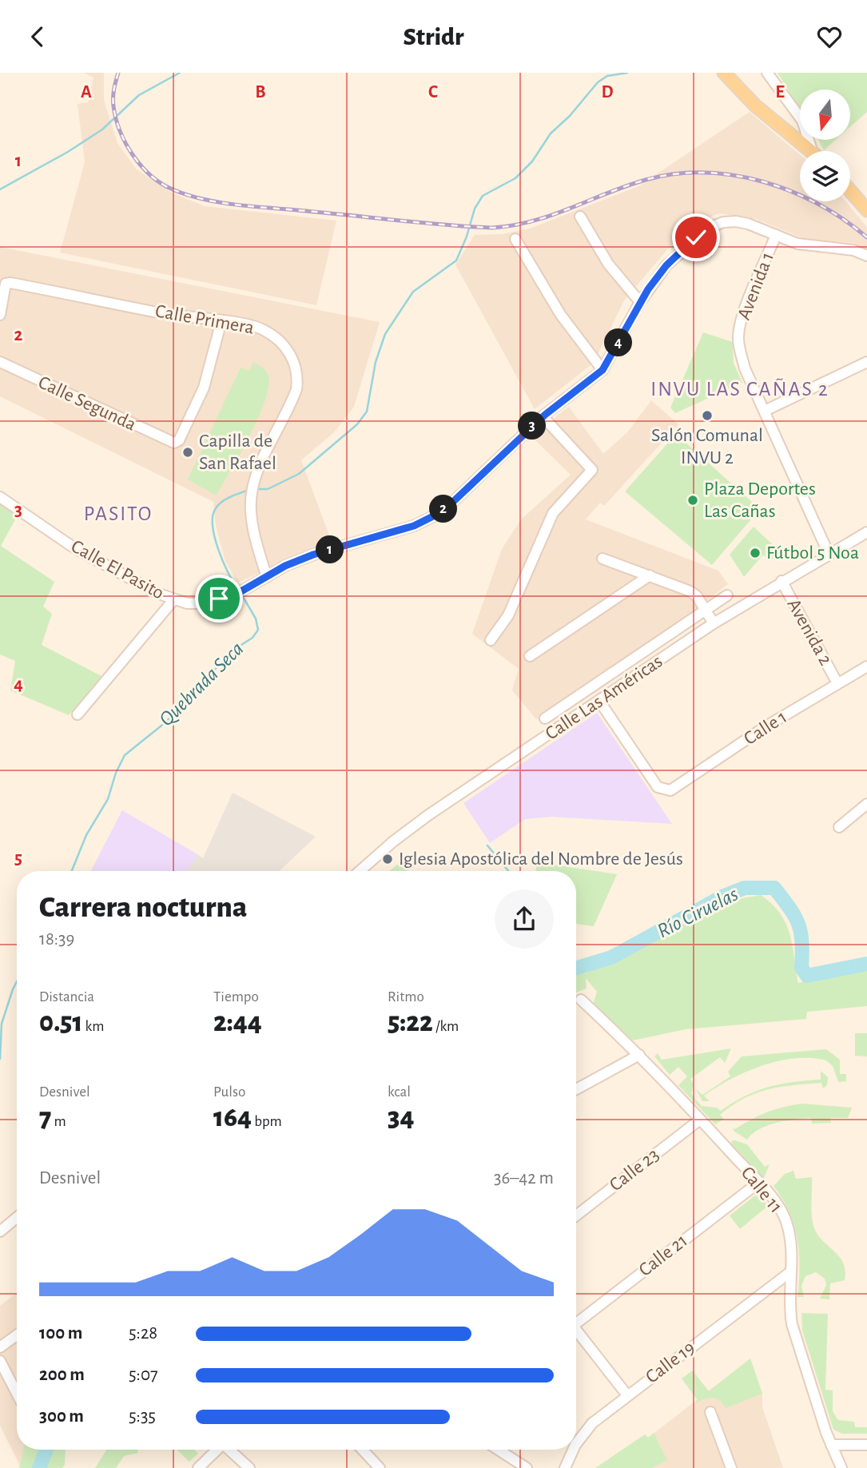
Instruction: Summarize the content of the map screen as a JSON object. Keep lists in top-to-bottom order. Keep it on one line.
{"streets":{"street":["Avenida 1","Calle Primera","Calle Segunda","Calle El Pasito","Avenida 2","Calle Las Américas","Calle 1","Calle 23","Calle 11","Calle 21","Calle 19"]},"crossings":[["Avenida 1","Calle El Pasito"],["Avenida 1","Calle Las Américas"],["Calle Primera","Calle Segunda"],["Calle Primera","Calle El Pasito"],["Avenida 2","Calle Las Américas"],["Avenida 2","Calle 1"],["Calle Las Américas","Calle 1"],["Calle 23","Calle 11"],["Calle 11","Calle 21"],["Calle 11","Calle 19"]],"districts":["INVU LAS CAÑAS 2","PASITO"],"water":["Quebrada Seca","Río Ciruelas"],"places":["Salón Comunal INVU 2","Capilla de San Rafael","Plaza Deportes Las Cañas","Fútbol 5 Noa","Iglesia Apostólica del Nombre de Jesús"],"north":"bottom","page":{"header":"Stridr","pins":["4","3","2","1"],"heading":["Carrera nocturna","18:39"],"stats":[["Distancia","0.51 km"],["Tiempo","2:44"],["Ritmo","5:22 /km"],["Desnivel","7 m"],["Pulso","164 bpm"],["kcal","34"]],"chart":["Desnivel","36–42 m"],"list":[{"name":"100 m","note":"5:28"},{"name":"200 m","note":"5:07"},{"name":"300 m","note":"5:35"}]},"grid":{"columns":["A","B","C","D","E"],"rows":["1","2","3","4","5"]}}
